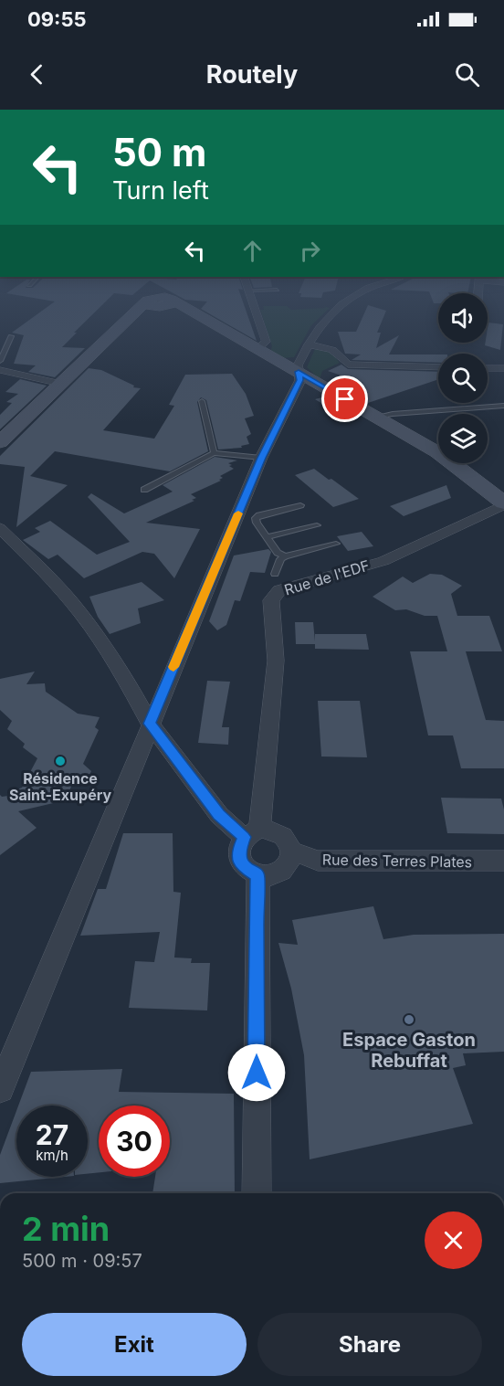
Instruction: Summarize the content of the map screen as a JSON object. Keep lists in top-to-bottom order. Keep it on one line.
{"streets":{"street":["Rue de l'EDF","Rue des Terres Plates"]},"crossings":[["Rue de l'EDF","Rue des Terres Plates"]],"places":["Résidence Saint-Exupéry","Espace Gaston Rebuffat"],"page":{"status":"09:55","header":"Routely","turn":["50 m","Turn left"],"speed":"27 km/h","limit":"30","heading":["2 min","500 m · 09:57"],"buttons":["Exit","Share"]}}
